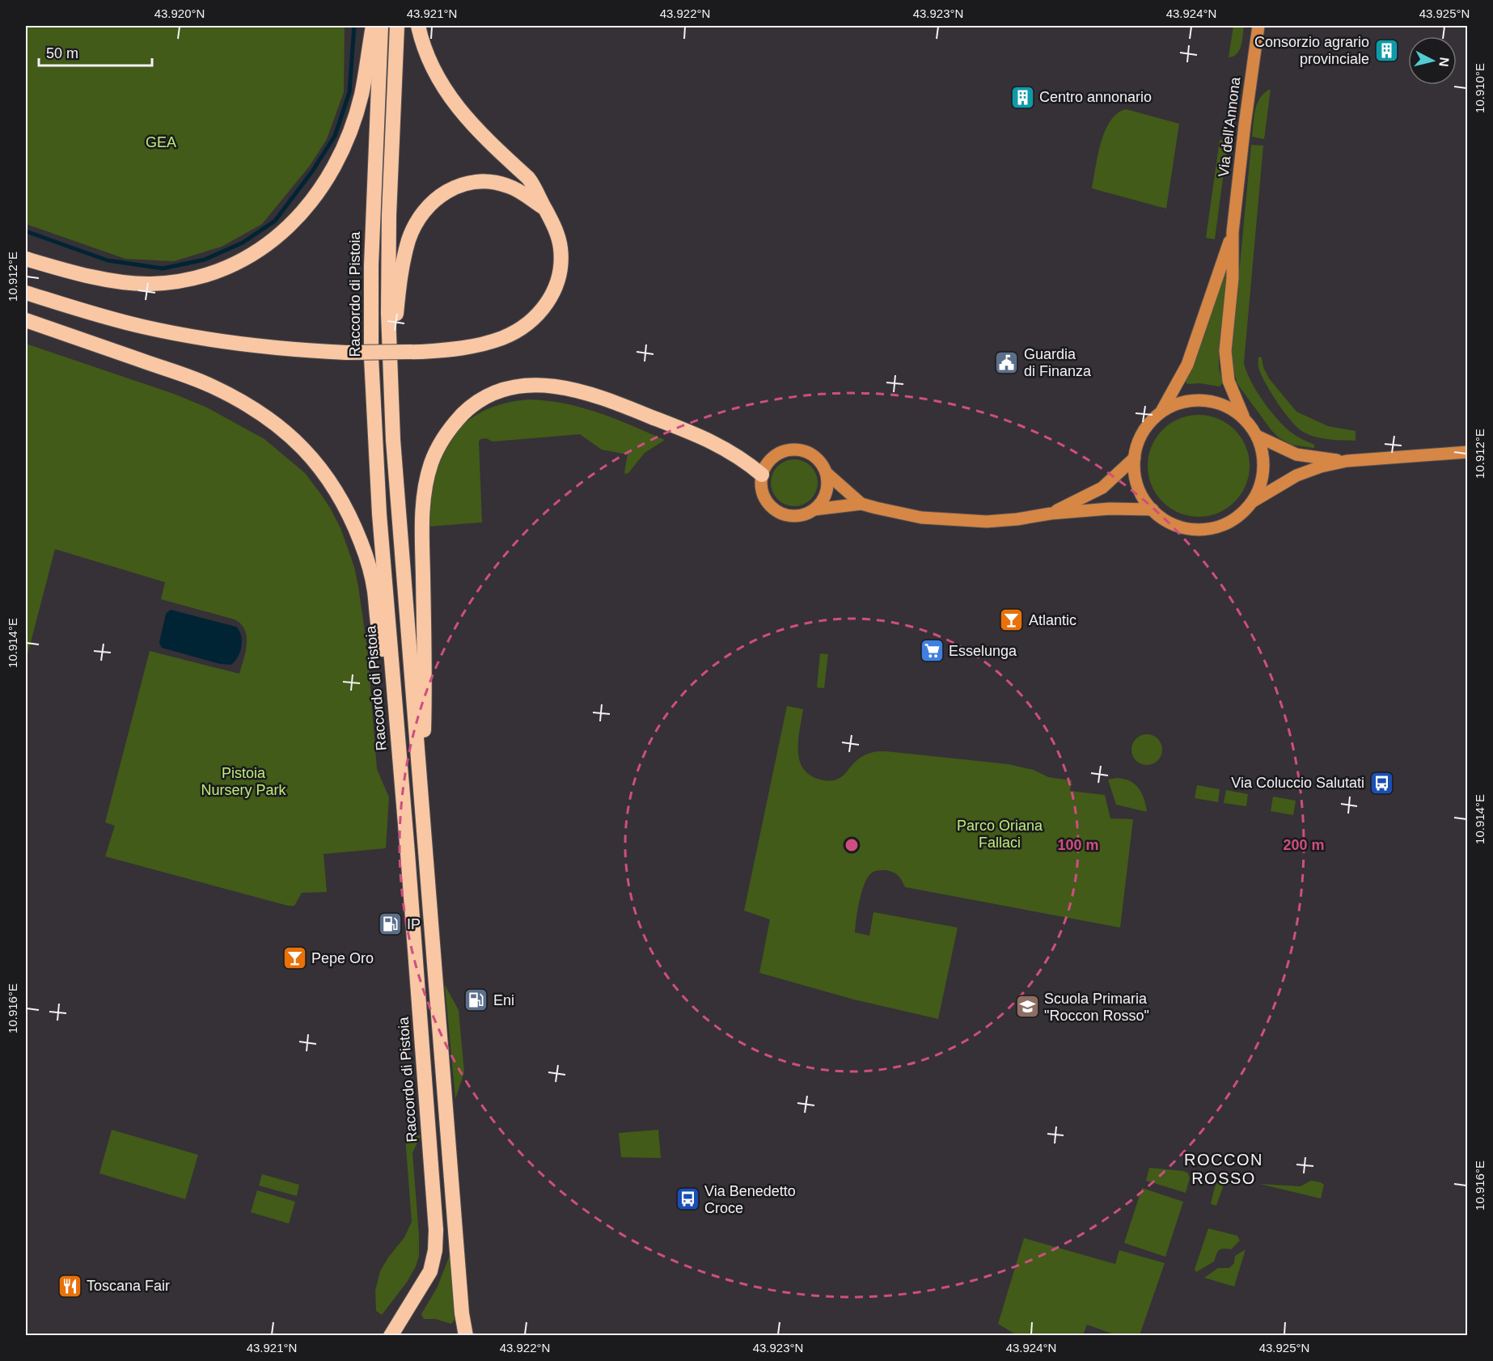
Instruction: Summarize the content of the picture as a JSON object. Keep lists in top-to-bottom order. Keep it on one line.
{"streets":{"highway":["Raccordo di Pistoia"],"street":["Via dell'Annona"]},"districts":["ROCCON ROSSO"],"parks":["GEA","Pistoia Nursery Park","Parco Oriana Fallaci"],"places":{"building":["Consorzio agrario provinciale","Centro annonario"],"public building":["Guardia di Finanza"],"bar":["Atlantic","Pepe Oro"],"supermarket":["Esselunga"],"bus stop":["Via Coluccio Salutati","Via Benedetto Croce"],"fuel station":["IP","Eni"],"school or university":["Scuola Primaria \"Roccon Rosso\""],"restaurant":["Toscana Fair"]},"scale_bar":"50 m","north":"right","coordinates":["43.920°N","43.921°N","43.922°N","43.923°N","43.924°N","43.925°N","10.910°E","10.912°E","10.914°E","10.916°E"],"rings":["100 m","200 m"]}
